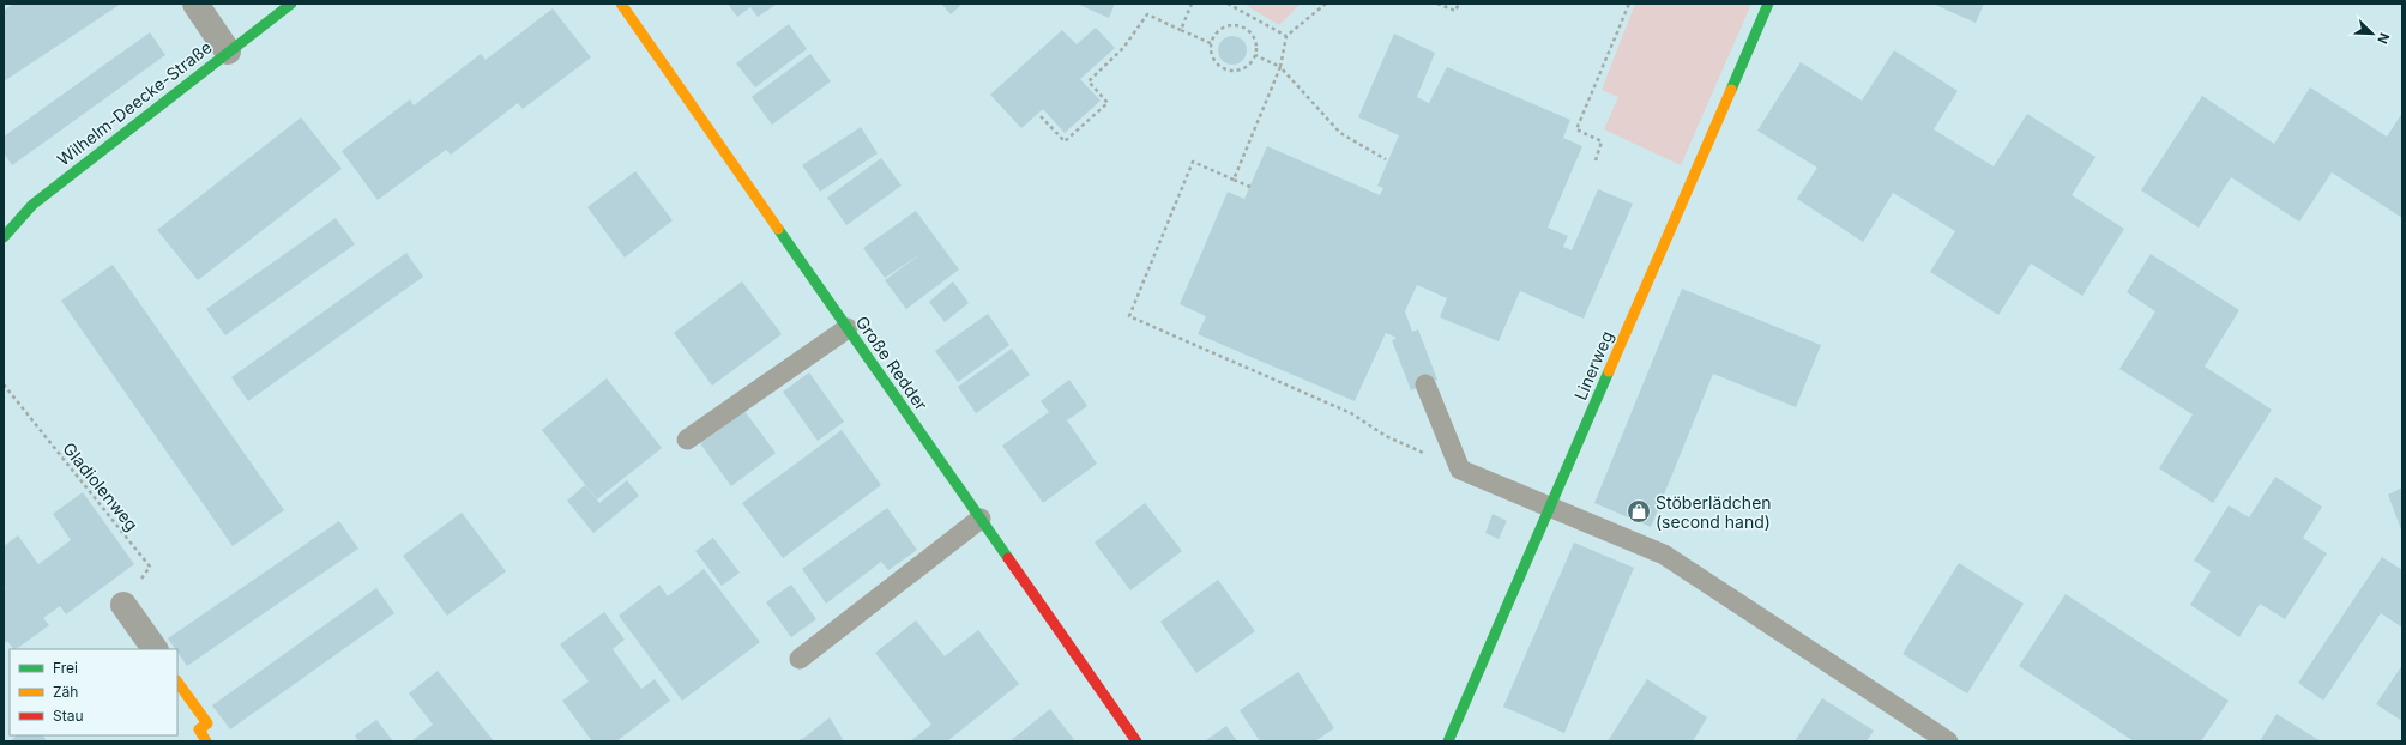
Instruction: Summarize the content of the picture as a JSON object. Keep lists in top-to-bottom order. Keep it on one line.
{"streets":{"street":["Wilhelm-Deecke-Straße","Große Redder","Linerweg"],"path":["Gladiolenweg"]},"places":{"shop":["Stöberlädchen (second hand)"]},"legend":["Frei","Zäh","Stau"],"north":"bottom right"}
